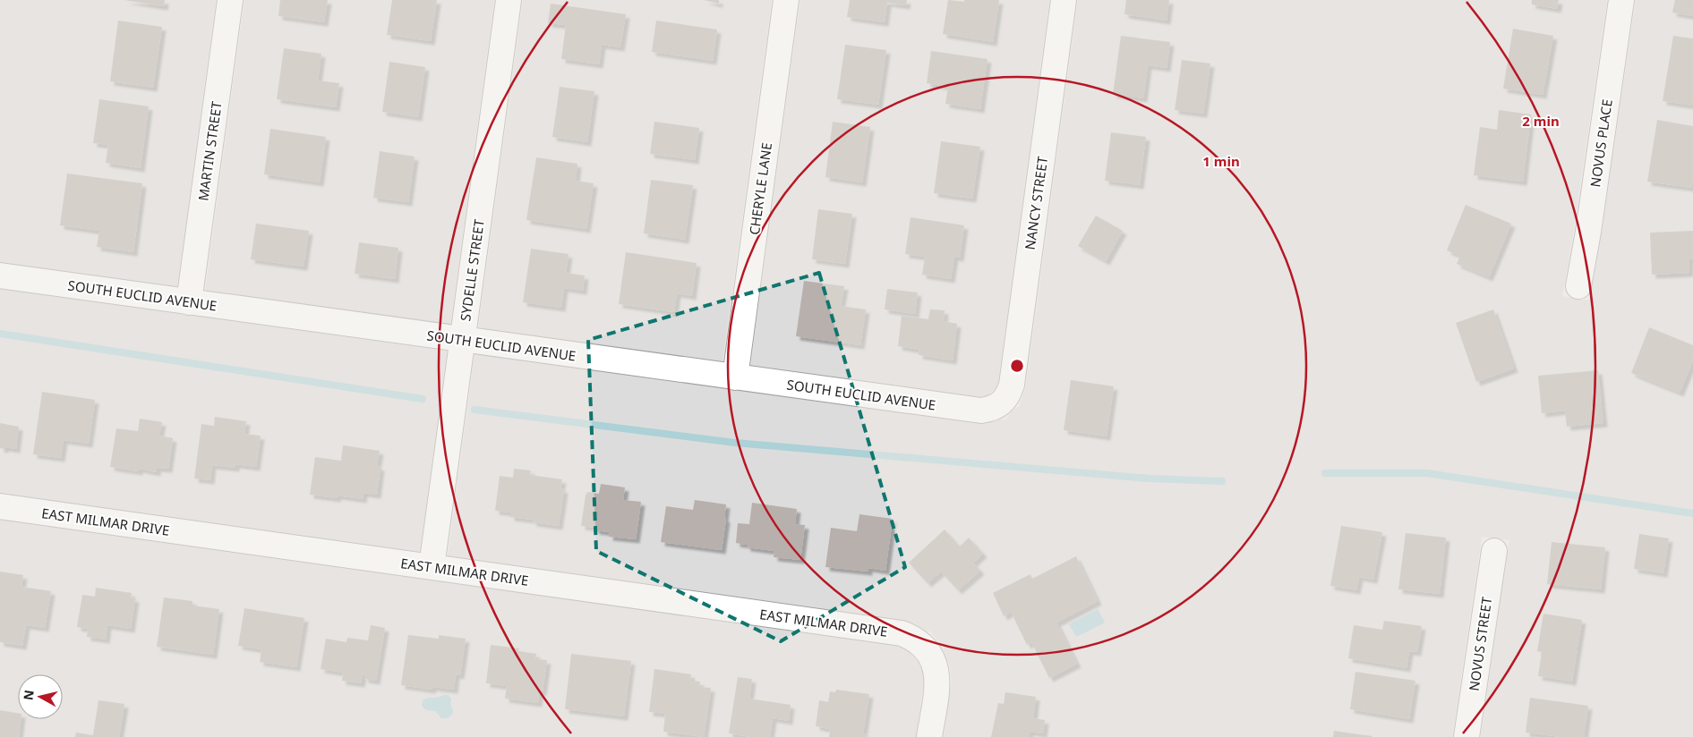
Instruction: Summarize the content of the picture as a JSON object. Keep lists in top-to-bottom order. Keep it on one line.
{"streets":{"street":["NOVUS PLACE","MARTIN STREET","CHERYLE LANE","NANCY STREET","SYDELLE STREET","SOUTH EUCLID AVENUE","EAST MILMAR DRIVE","NOVUS STREET"]},"crossings":[["MARTIN STREET","SOUTH EUCLID AVENUE"],["CHERYLE LANE","SOUTH EUCLID AVENUE"],["NANCY STREET","SOUTH EUCLID AVENUE"],["SYDELLE STREET","SOUTH EUCLID AVENUE"],["SYDELLE STREET","EAST MILMAR DRIVE"]],"north":"left","rings":["2 min","1 min"]}
